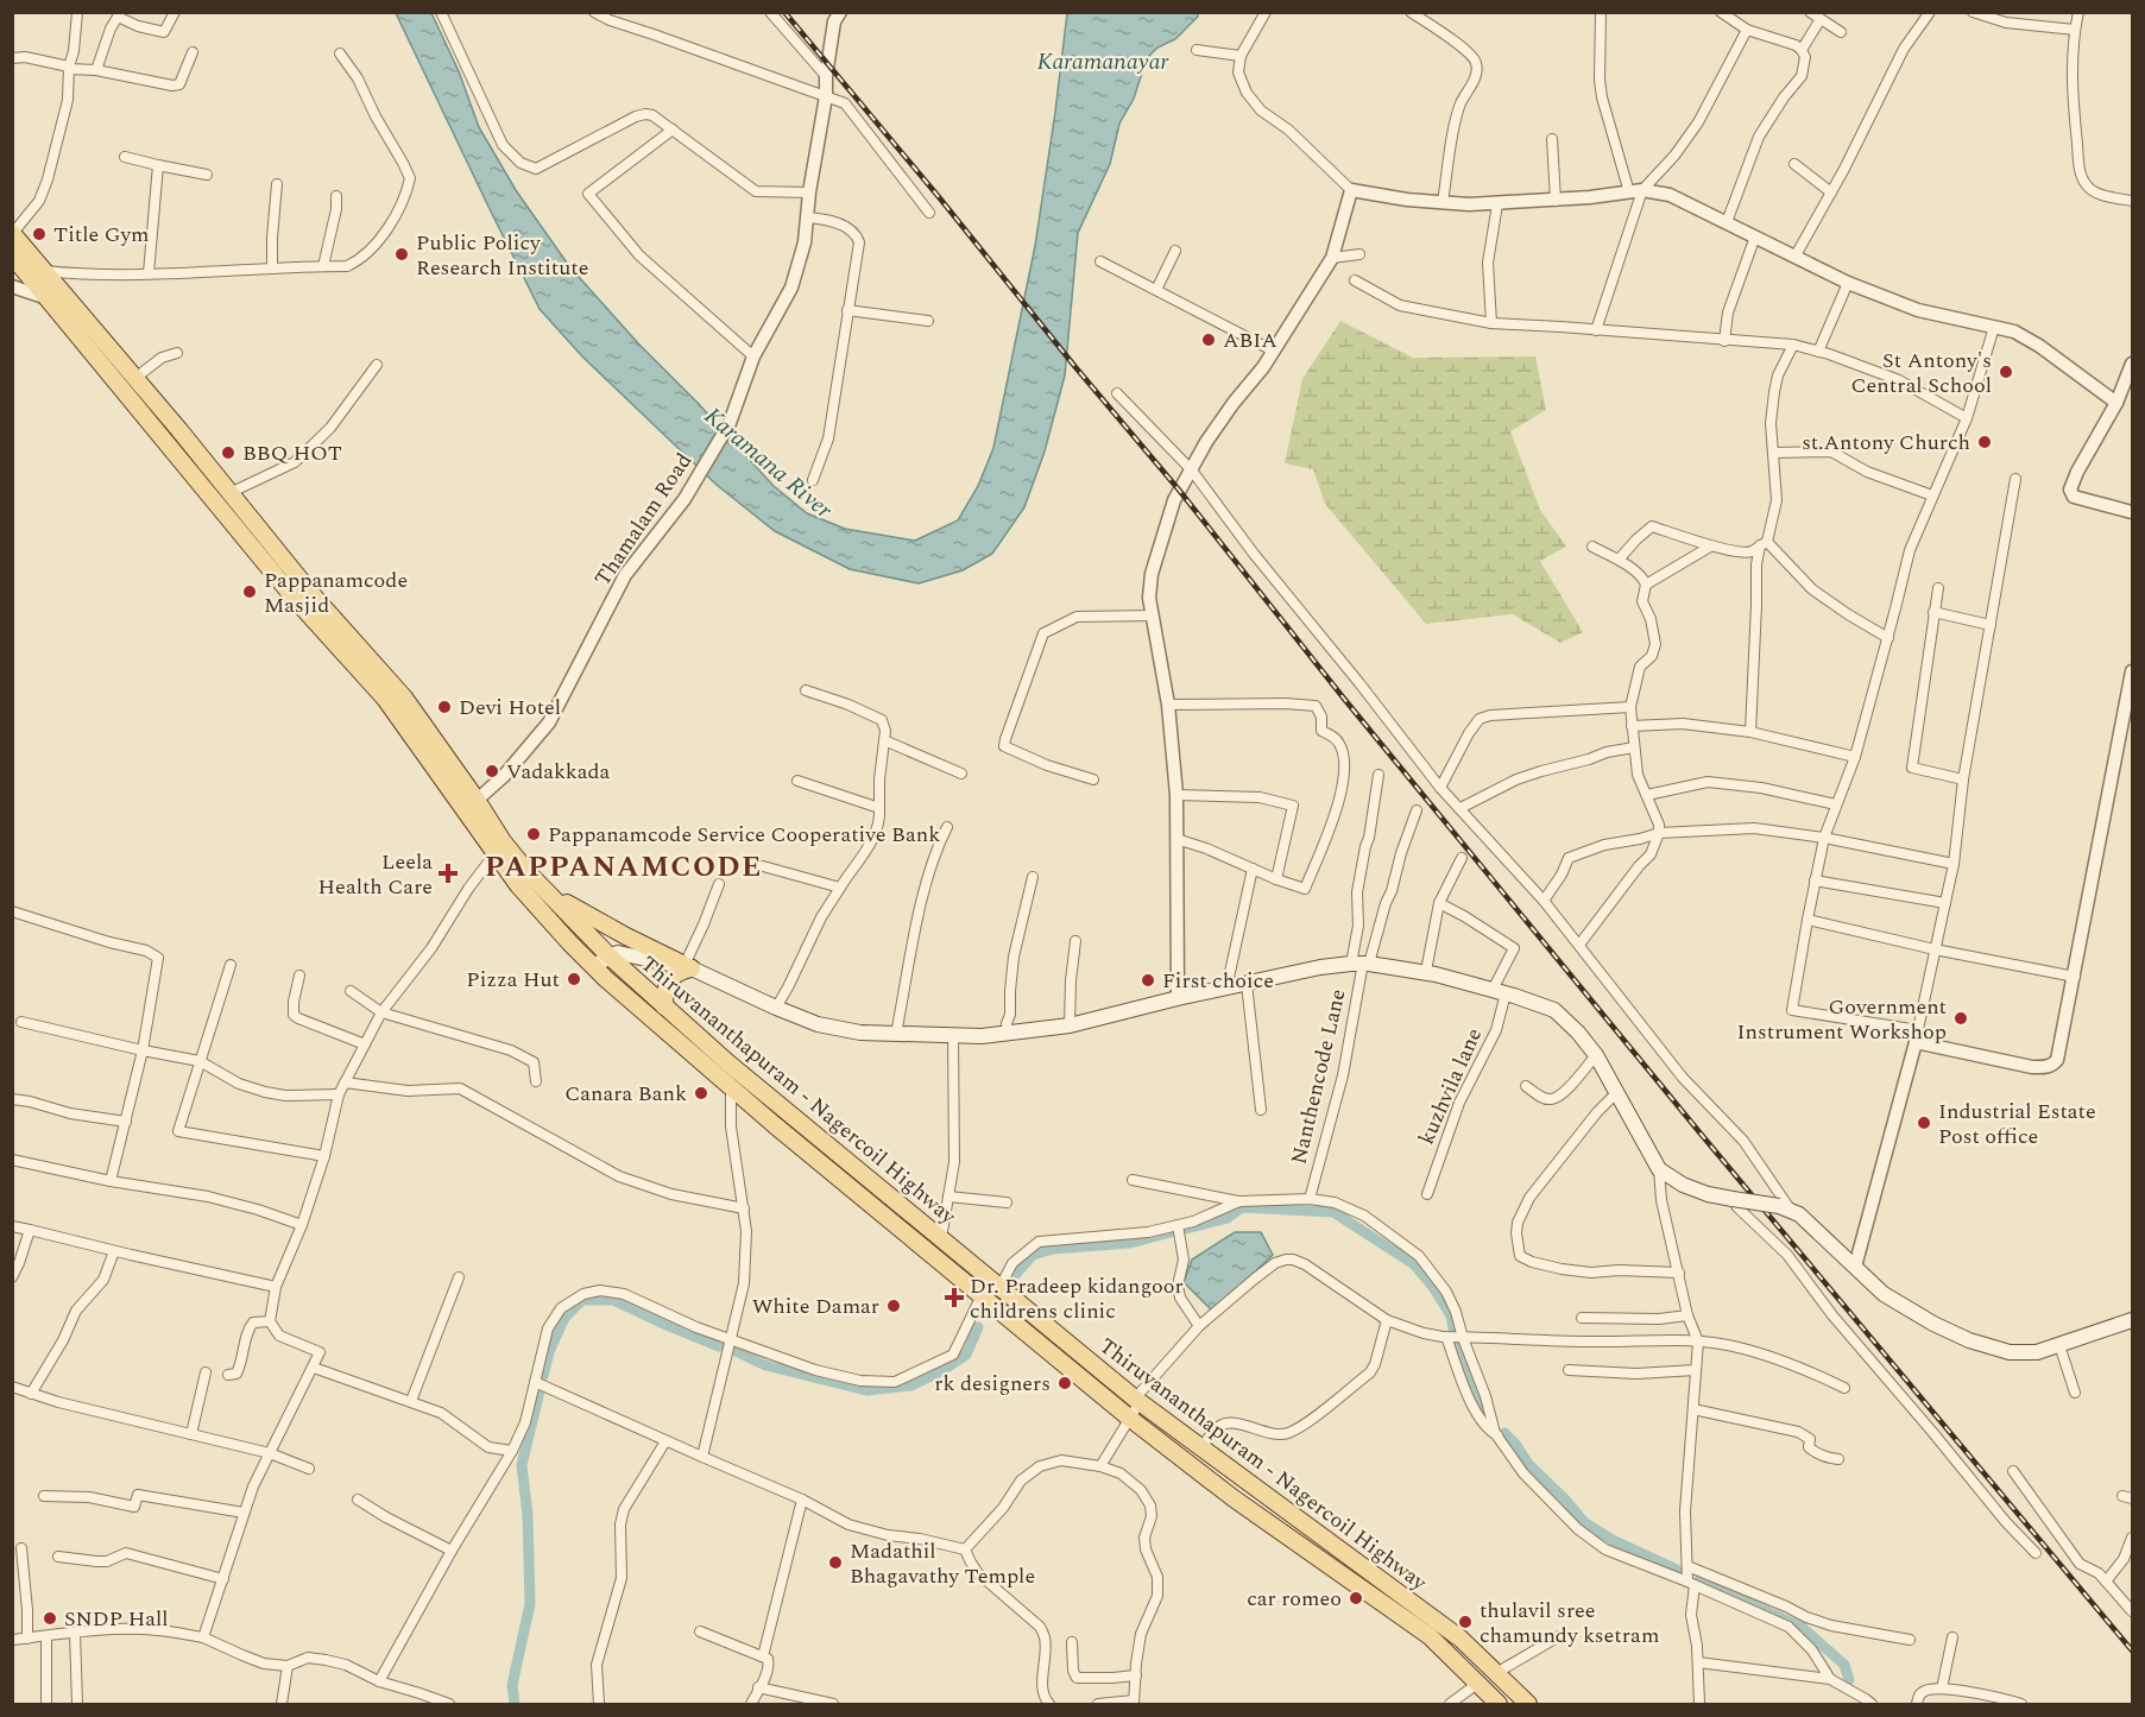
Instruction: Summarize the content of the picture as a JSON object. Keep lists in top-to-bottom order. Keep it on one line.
{"streets":{"main road":["Thiruvananthapuram - Nagercoil Highway"],"street":["Thamalam Road","Nanthencode Lane","kuzhvila lane"]},"crossings":[["Thamalam Road","Thiruvananthapuram - Nagercoil Highway"]],"districts":["PAPPANAMCODE"],"water":["Karamanayar","Karamana River"],"places":{"other":["Title Gym","Public Policy Research Institute","ABIA","St Antony's Central School","st.Antony Church","BBQ HOT","Pappanamcode Masjid","Devi Hotel","Vadakkada","Pappanamcode Service Cooperative Bank","Pizza Hut","First choice","Government Instrument Workshop","Canara Bank","Industrial Estate Post office","White Damar","rk designers","Madathil Bhagavathy Temple","car romeo","SNDP Hall","thulavil sree chamundy ksetram"],"health":["Leela Health Care","Dr. Pradeep kidangoor childrens clinic"]}}
